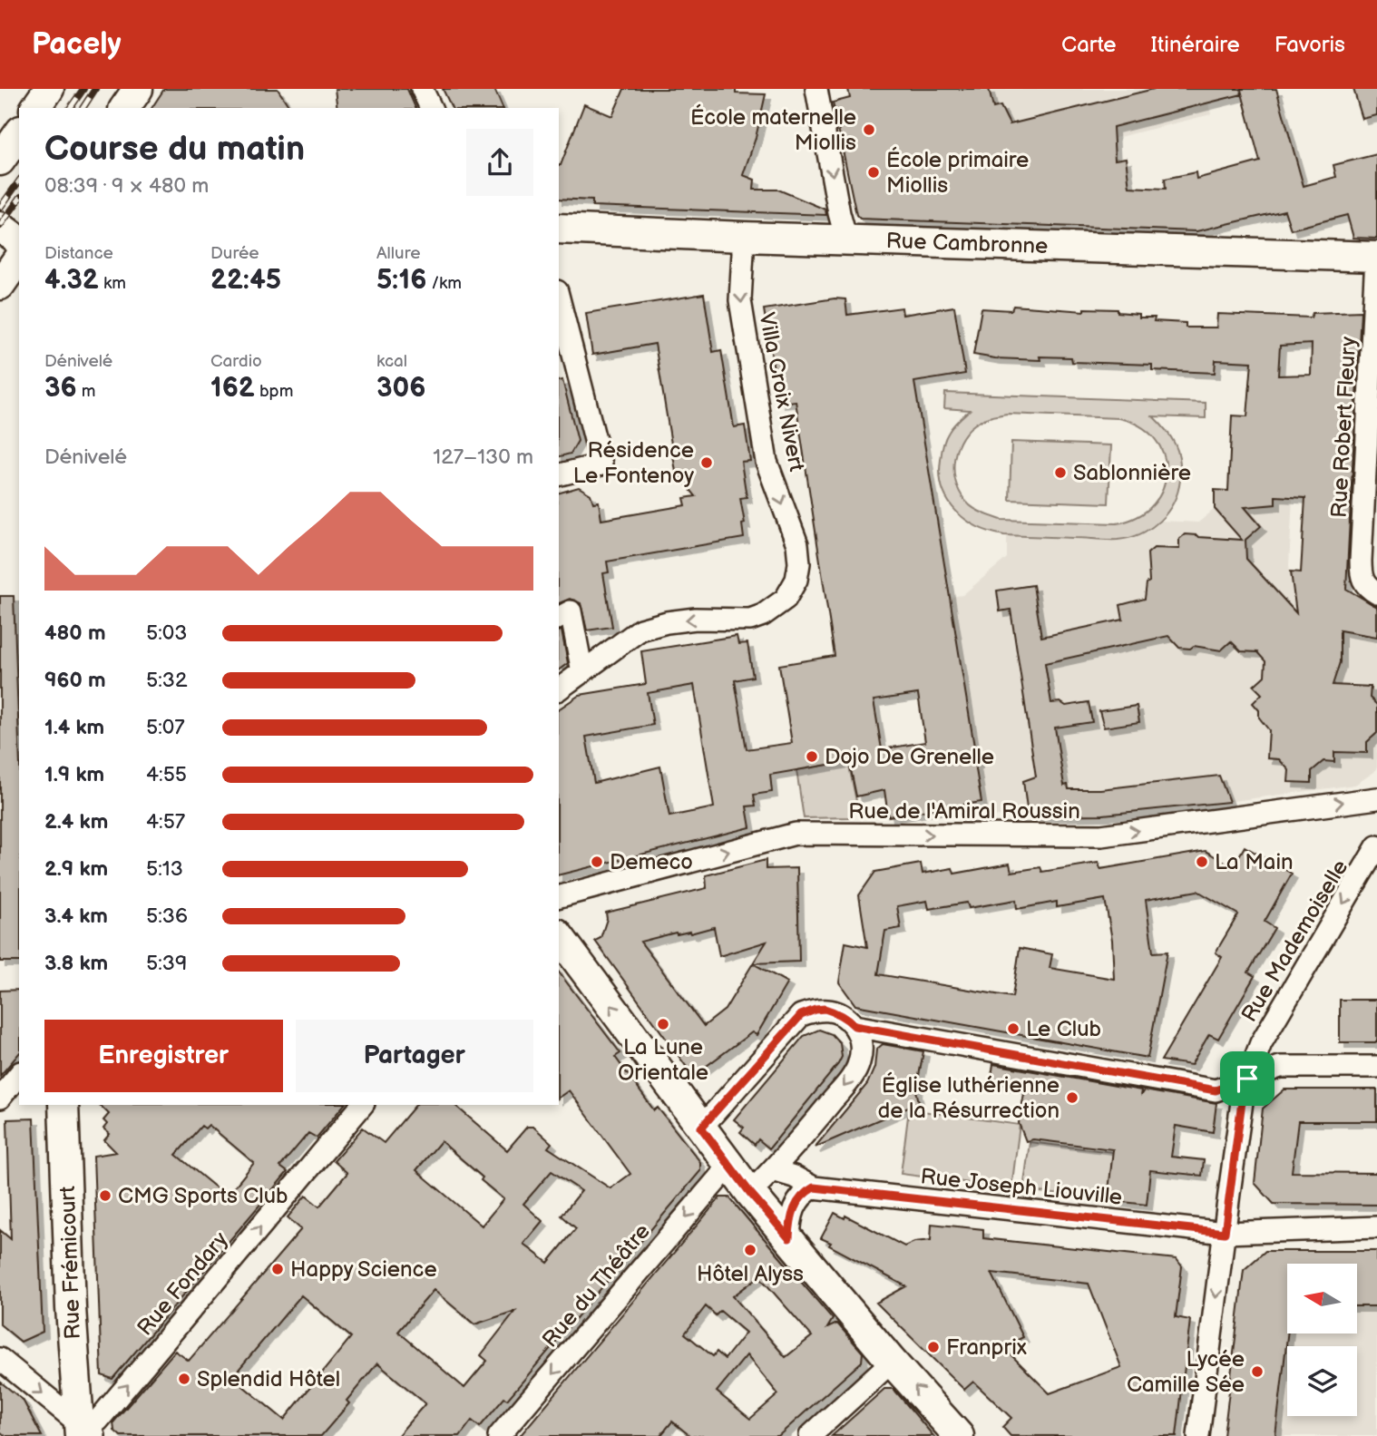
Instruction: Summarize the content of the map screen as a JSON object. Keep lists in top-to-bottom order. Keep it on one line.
{"streets":{"street":["Rue Cambronne","Villa Croix Nivert","Rue Robert Fleury","Rue de l'Amiral Roussin","Rue Mademoiselle","Rue Joseph Liouville","Rue Frémicourt","Rue Fondary","Rue du Théâtre"]},"crossings":[["Rue Cambronne","Villa Croix Nivert"],["Rue Cambronne","Rue Robert Fleury"],["Rue Mademoiselle","Rue Joseph Liouville"],["Rue Frémicourt","Rue Fondary"]],"one_way":["Rue de l'Amiral Roussin","Rue Mademoiselle","Rue Fondary","Rue du Théâtre"],"places":["École maternelle Miollis","École primaire Miollis","Résidence Le Fontenoy","Sablonnière","Dojo De Grenelle","Demeco","La Main","La Lune Orientale","Le Club","Église luthérienne de la Résurrection","CMG Sports Club","Hôtel Alyss","Happy Science","Franprix","Lycée Camille Sée","Splendid Hôtel"],"north":"left","page":{"header":"Pacely","nav":["Carte","Itinéraire","Favoris"],"heading":["Course du matin","08:39 · 9 × 480 m"],"stats":[["Distance","4.32 km"],["Durée","22:45"],["Allure","5:16 /km"],["Dénivelé","36 m"],["Cardio","162 bpm"],["kcal","306"]],"chart":["Dénivelé","127–130 m"],"list":[{"name":"480 m","note":"5:03"},{"name":"960 m","note":"5:32"},{"name":"1.4 km","note":"5:07"},{"name":"1.9 km","note":"4:55"},{"name":"2.4 km","note":"4:57"},{"name":"2.9 km","note":"5:13"},{"name":"3.4 km","note":"5:36"},{"name":"3.8 km","note":"5:39"}],"buttons":["Enregistrer","Partager"]}}
